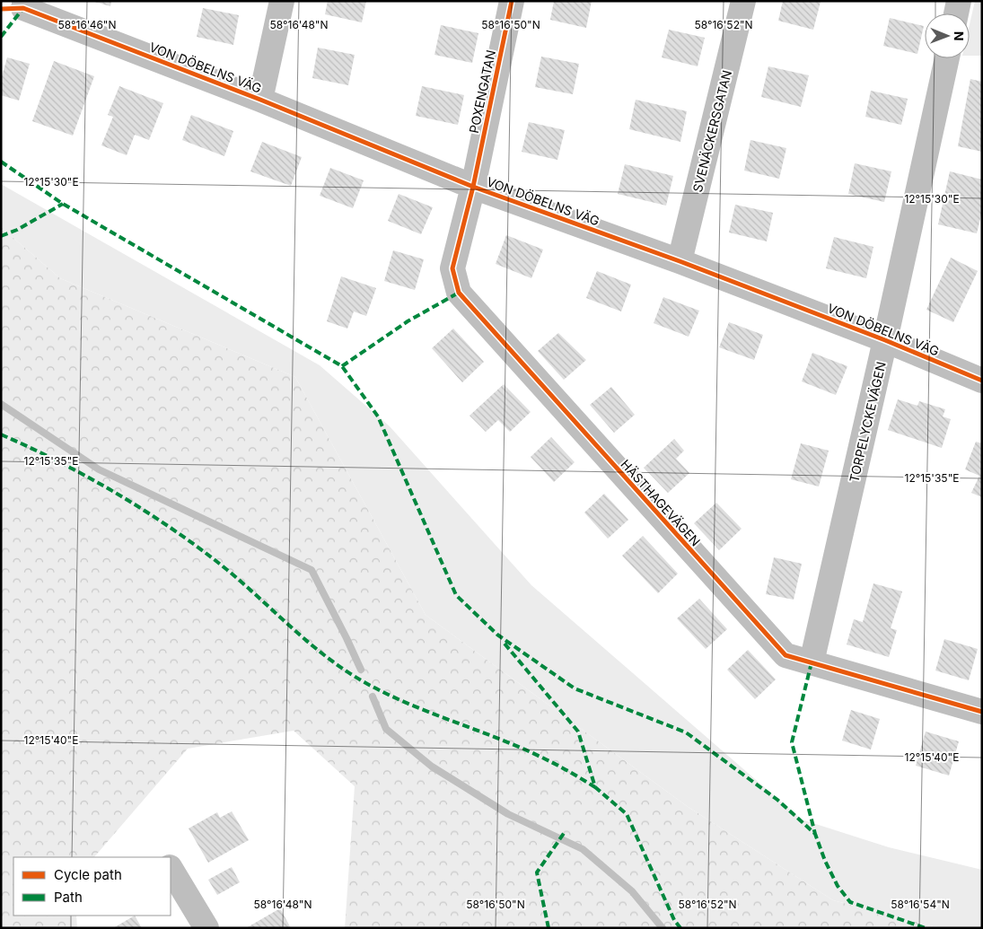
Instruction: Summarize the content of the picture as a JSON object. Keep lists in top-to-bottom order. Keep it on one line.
{"streets":{"street":["VON DÖBELNS VÄG","POXENGATAN","SVENÄCKERSGATAN","TORPELYCKEVÄGEN","HÄSTHAGEVÄGEN"]},"crossings":[["VON DÖBELNS VÄG","POXENGATAN"],["VON DÖBELNS VÄG","SVENÄCKERSGATAN"],["VON DÖBELNS VÄG","TORPELYCKEVÄGEN"],["VON DÖBELNS VÄG","HÄSTHAGEVÄGEN"],["POXENGATAN","HÄSTHAGEVÄGEN"],["TORPELYCKEVÄGEN","HÄSTHAGEVÄGEN"]],"legend":["Cycle path","Path"],"north":"right","coordinates":["58°16'46\"N","58°16'48\"N","58°16'50\"N","58°16'52\"N","12°15'30\"E","12°15'35\"E","12°15'40\"E","58°16'54\"N"]}
